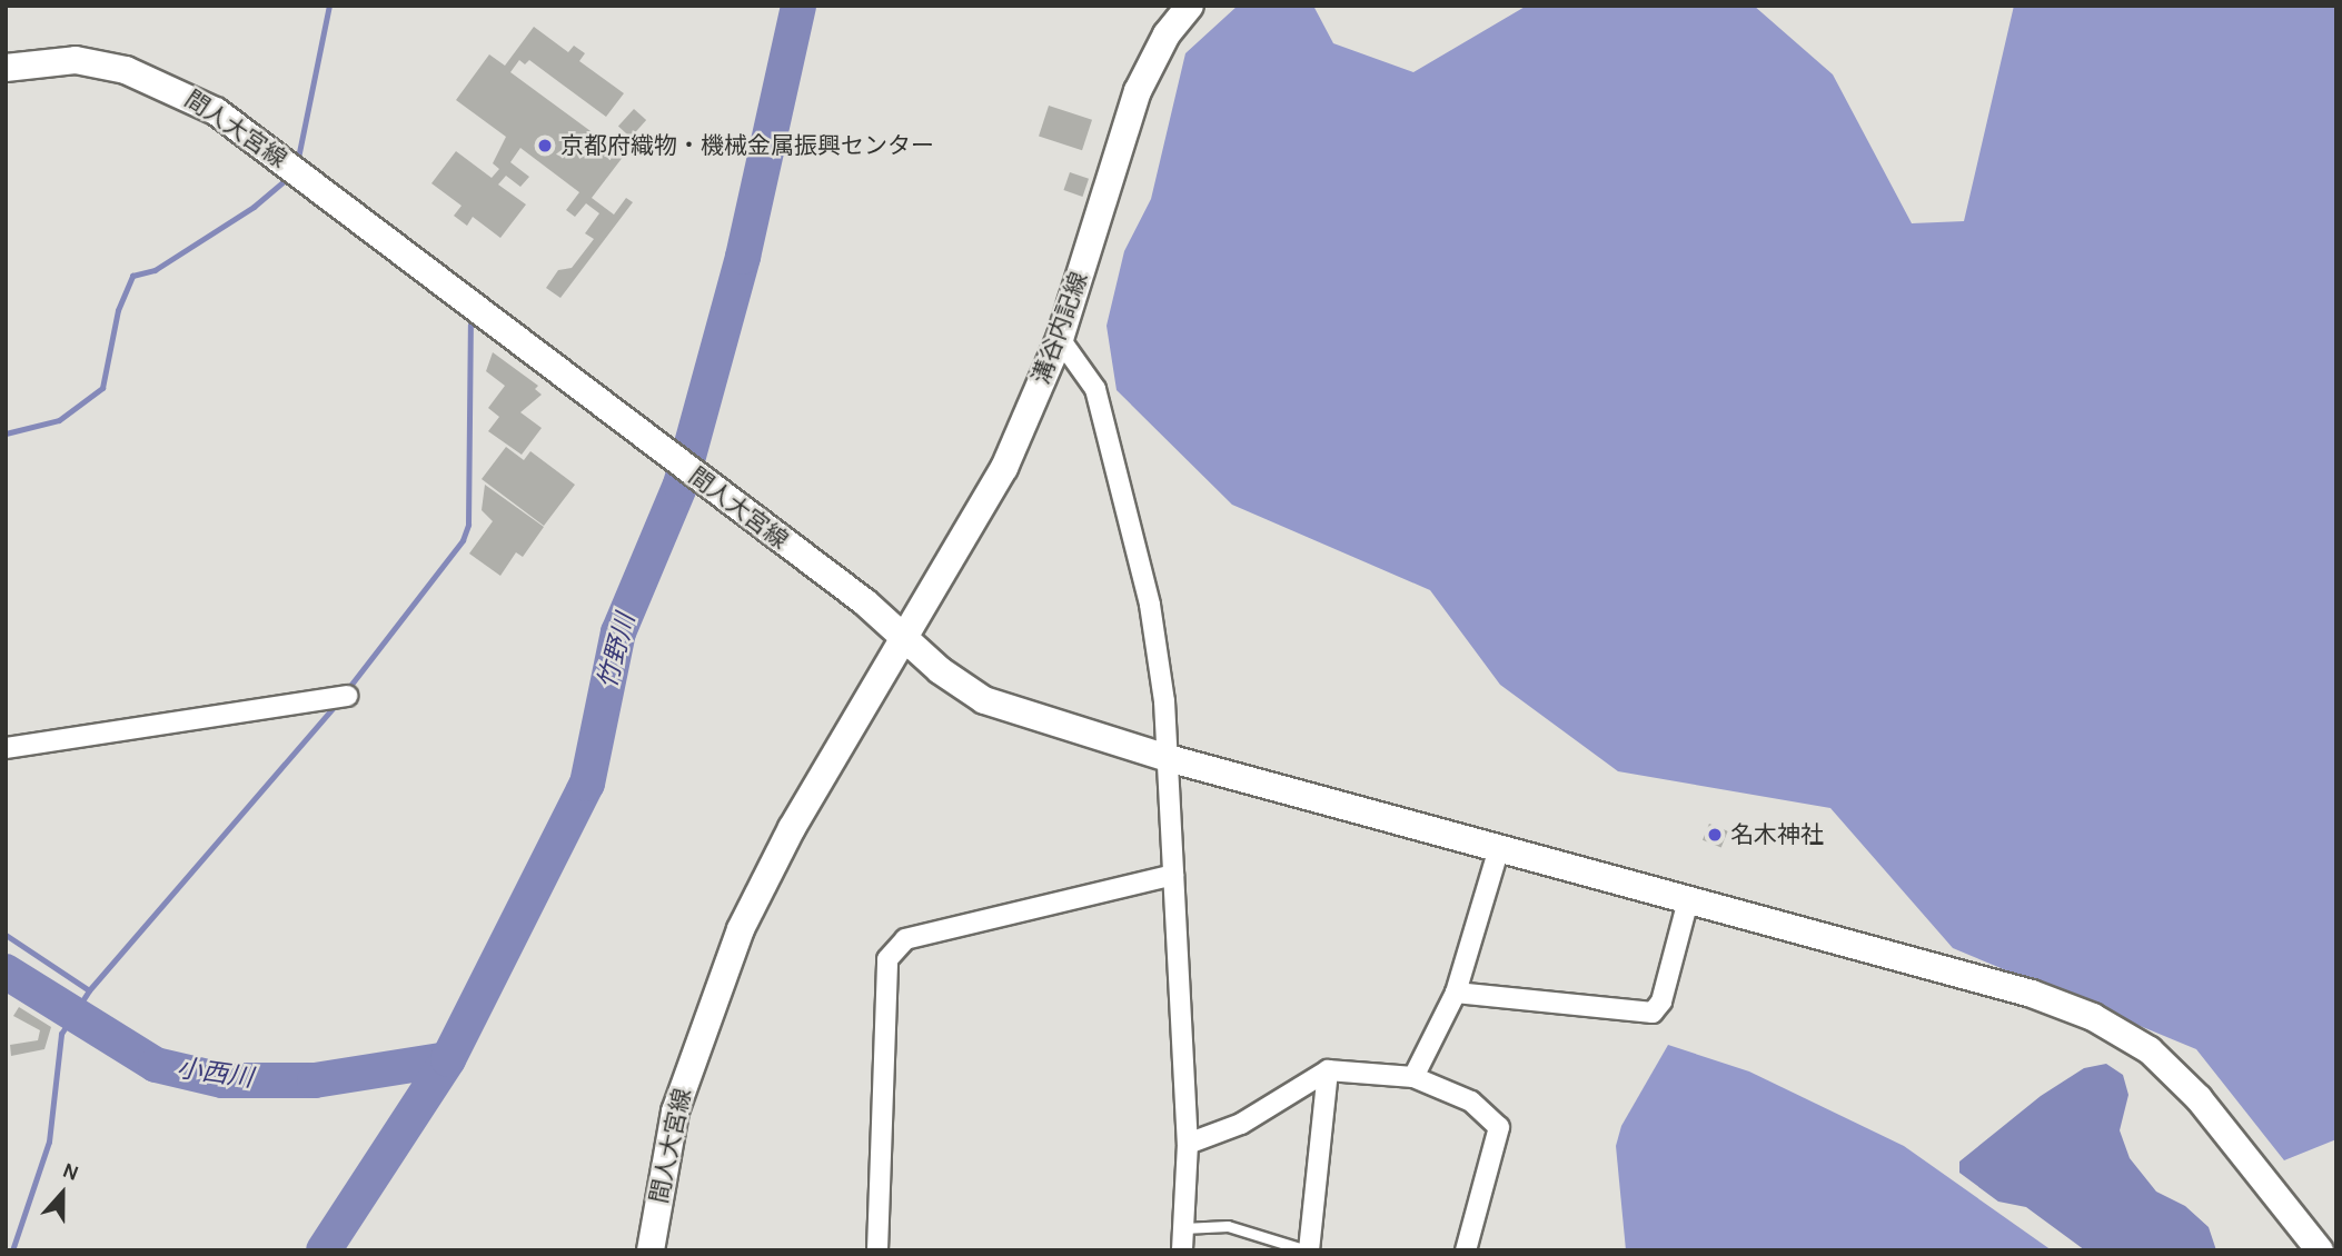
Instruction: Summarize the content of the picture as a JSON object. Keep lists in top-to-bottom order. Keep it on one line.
{"streets":{"main road":["間人大宮線","溝谷内記線"]},"crossings":[["間人大宮線","溝谷内記線"]],"water":["竹野川","小西川"],"places":["京都府織物・機械金属振興センター","名木神社"],"north":"top"}
